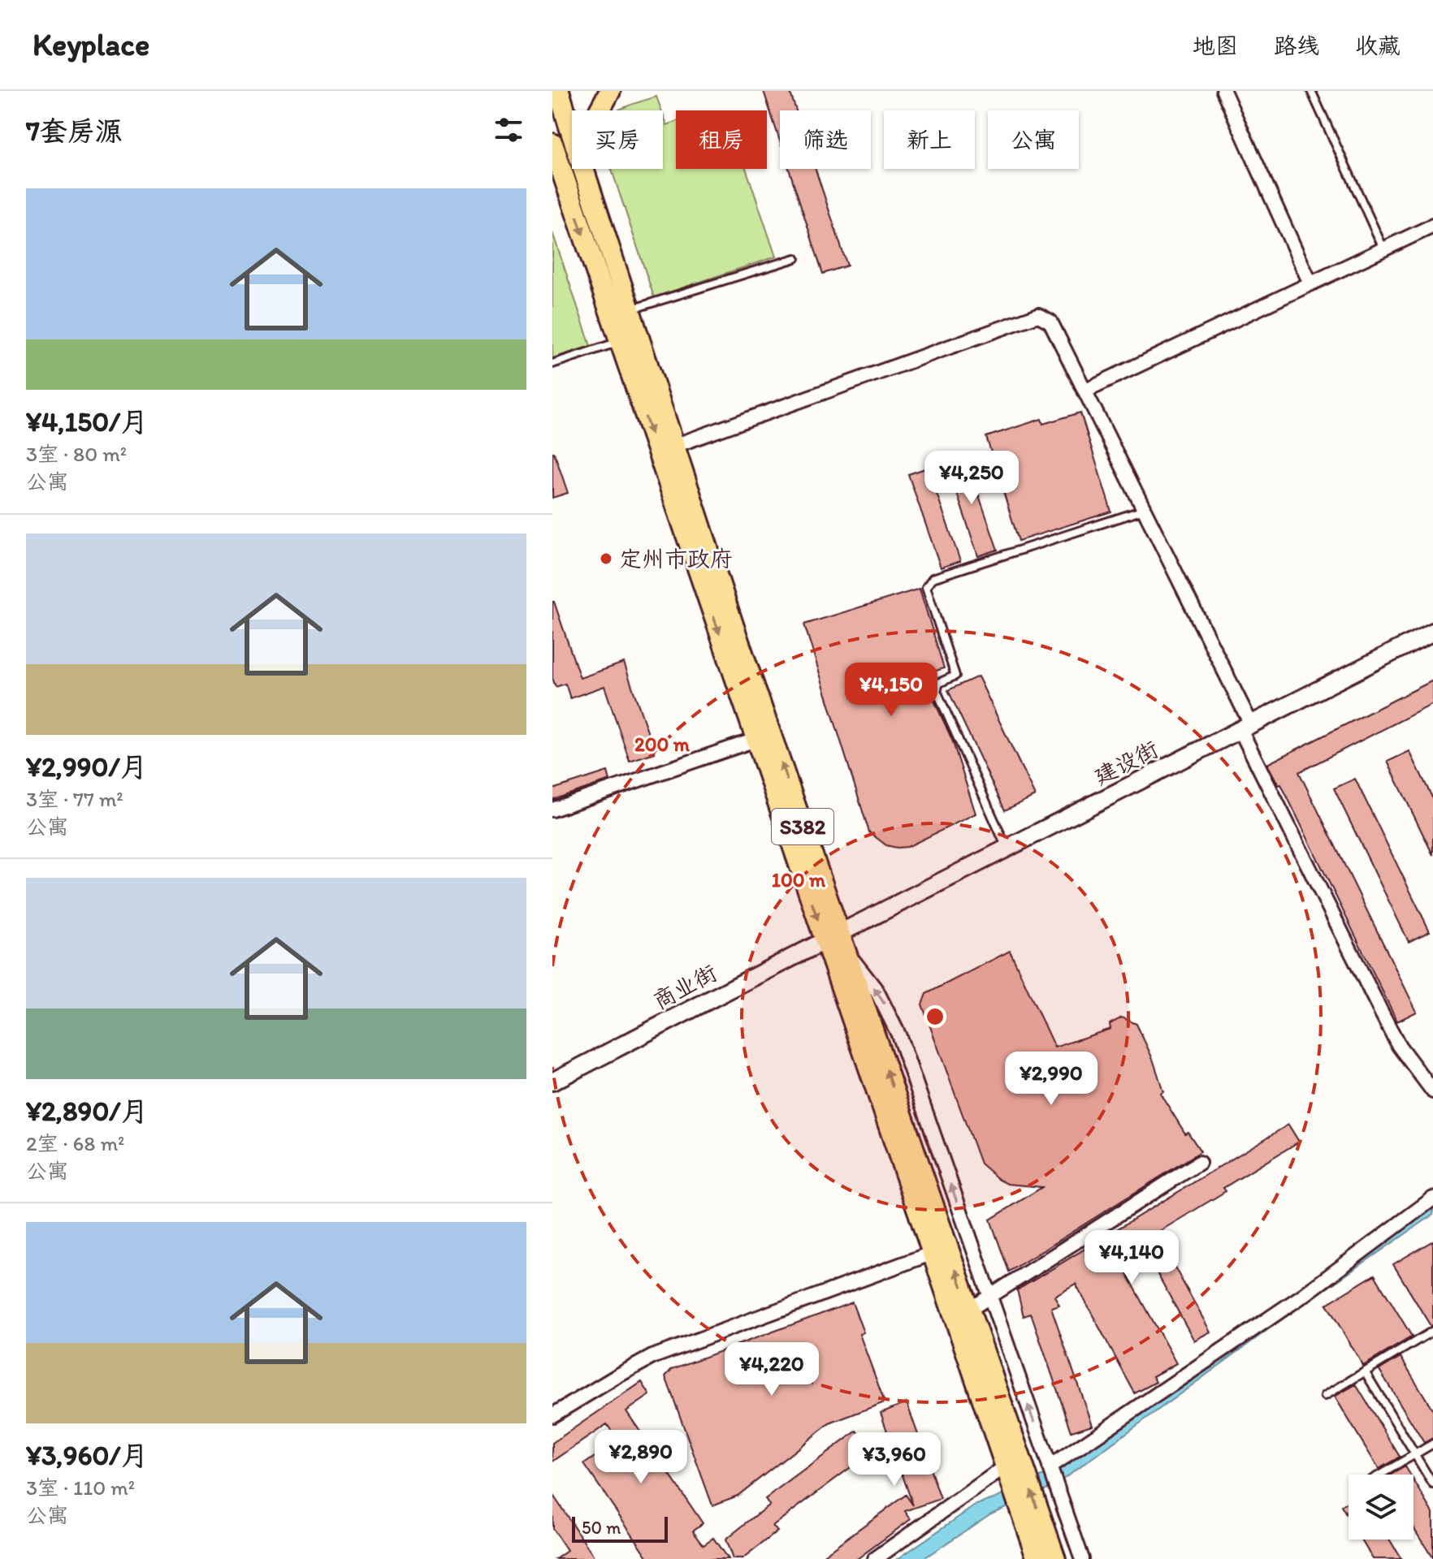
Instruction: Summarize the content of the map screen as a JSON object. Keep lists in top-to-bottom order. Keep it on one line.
{"streets":{"main road":["S382"],"street":["建设街","商业街"]},"crossings":[["建设街","S382"],["建设街","商业街"],["S382","商业街"]],"places":["定州市政府"],"scale_bar":"50 m","page":{"header":"Keyplace","nav":["地图","路线","收藏"],"heading":"7套房源","chip":["买房","租房","筛选","新上","公寓"],"list":[{"name":"¥4,150/月","note":"3室 · 80 m² · 公寓"},{"name":"¥2,990/月","note":"3室 · 77 m² · 公寓"},{"name":"¥2,890/月","note":"2室 · 68 m² · 公寓"},{"name":"¥3,960/月","note":"3室 · 110 m² · 公寓"}],"price":["¥4,250","¥4,150","¥2,990","¥4,140","¥4,220","¥2,890","¥3,960"],"scale":"50 m"},"rings":["200 m","100 m"]}
